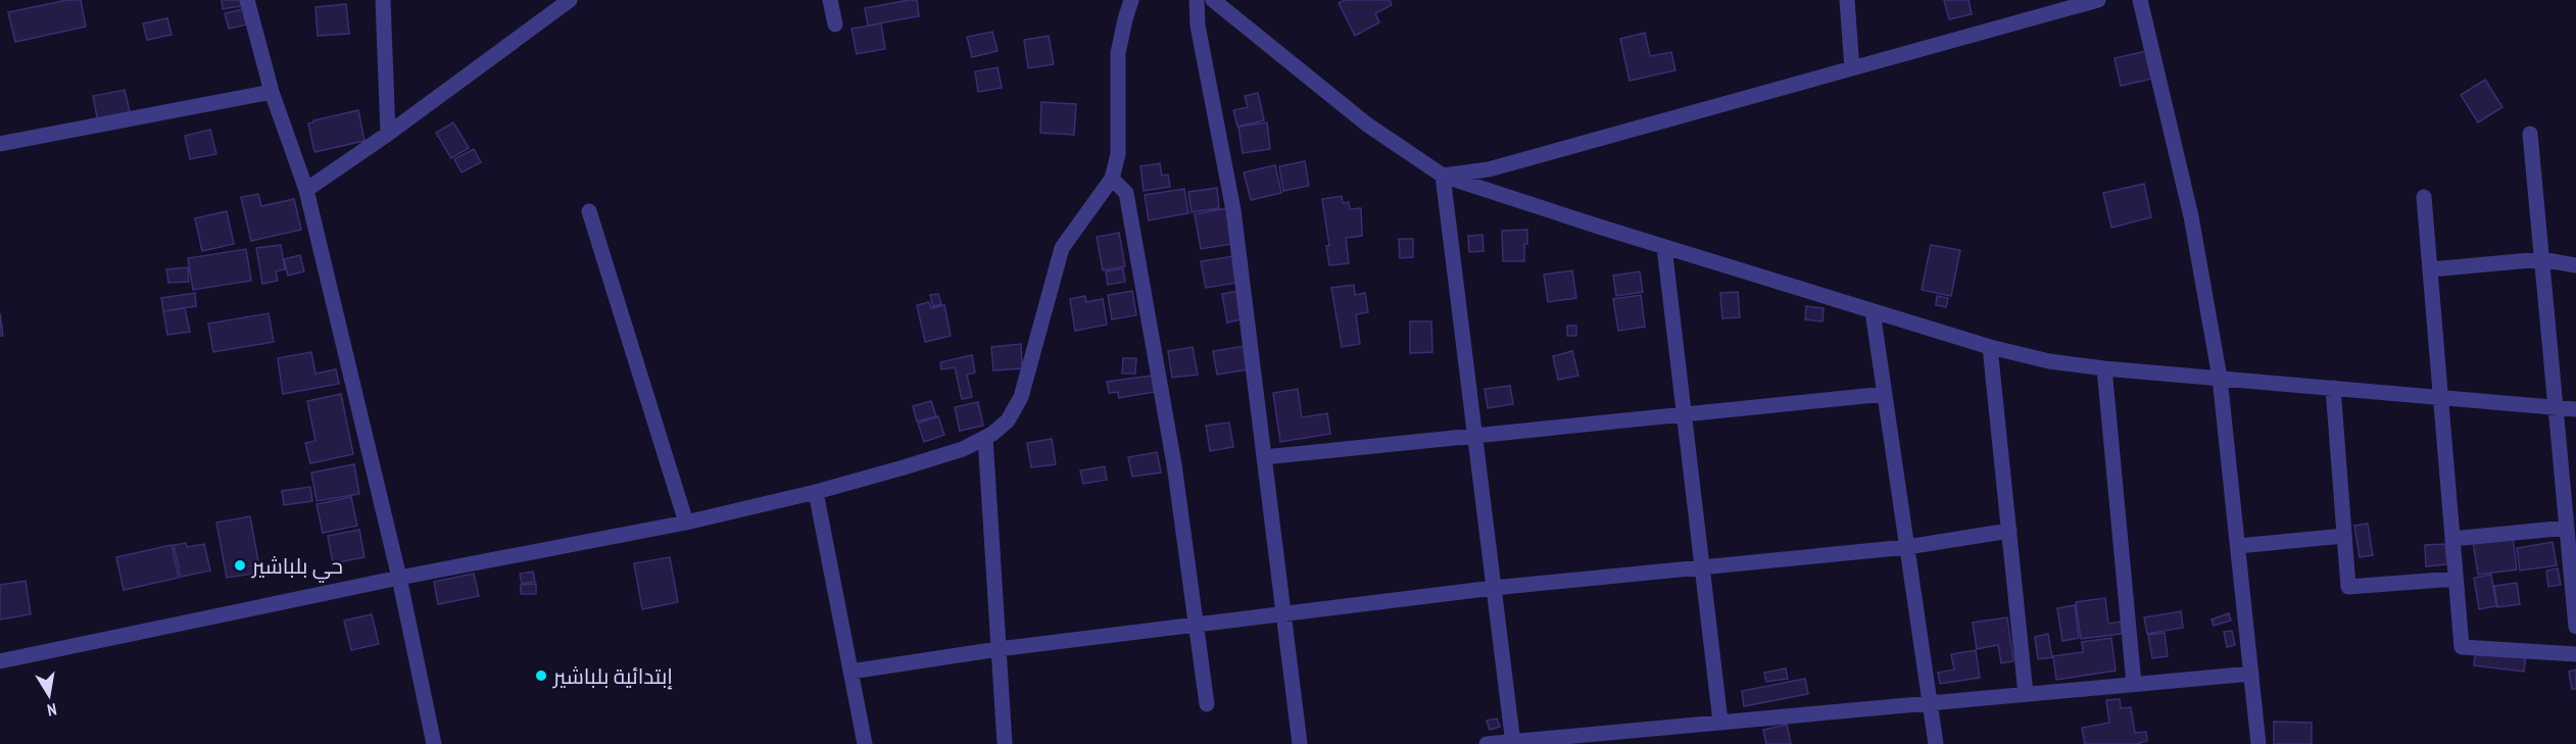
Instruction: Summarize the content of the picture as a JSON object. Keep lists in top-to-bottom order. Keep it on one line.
{"places":["حي بلباشير","إبتدائية بلباشير"],"north":"bottom"}
